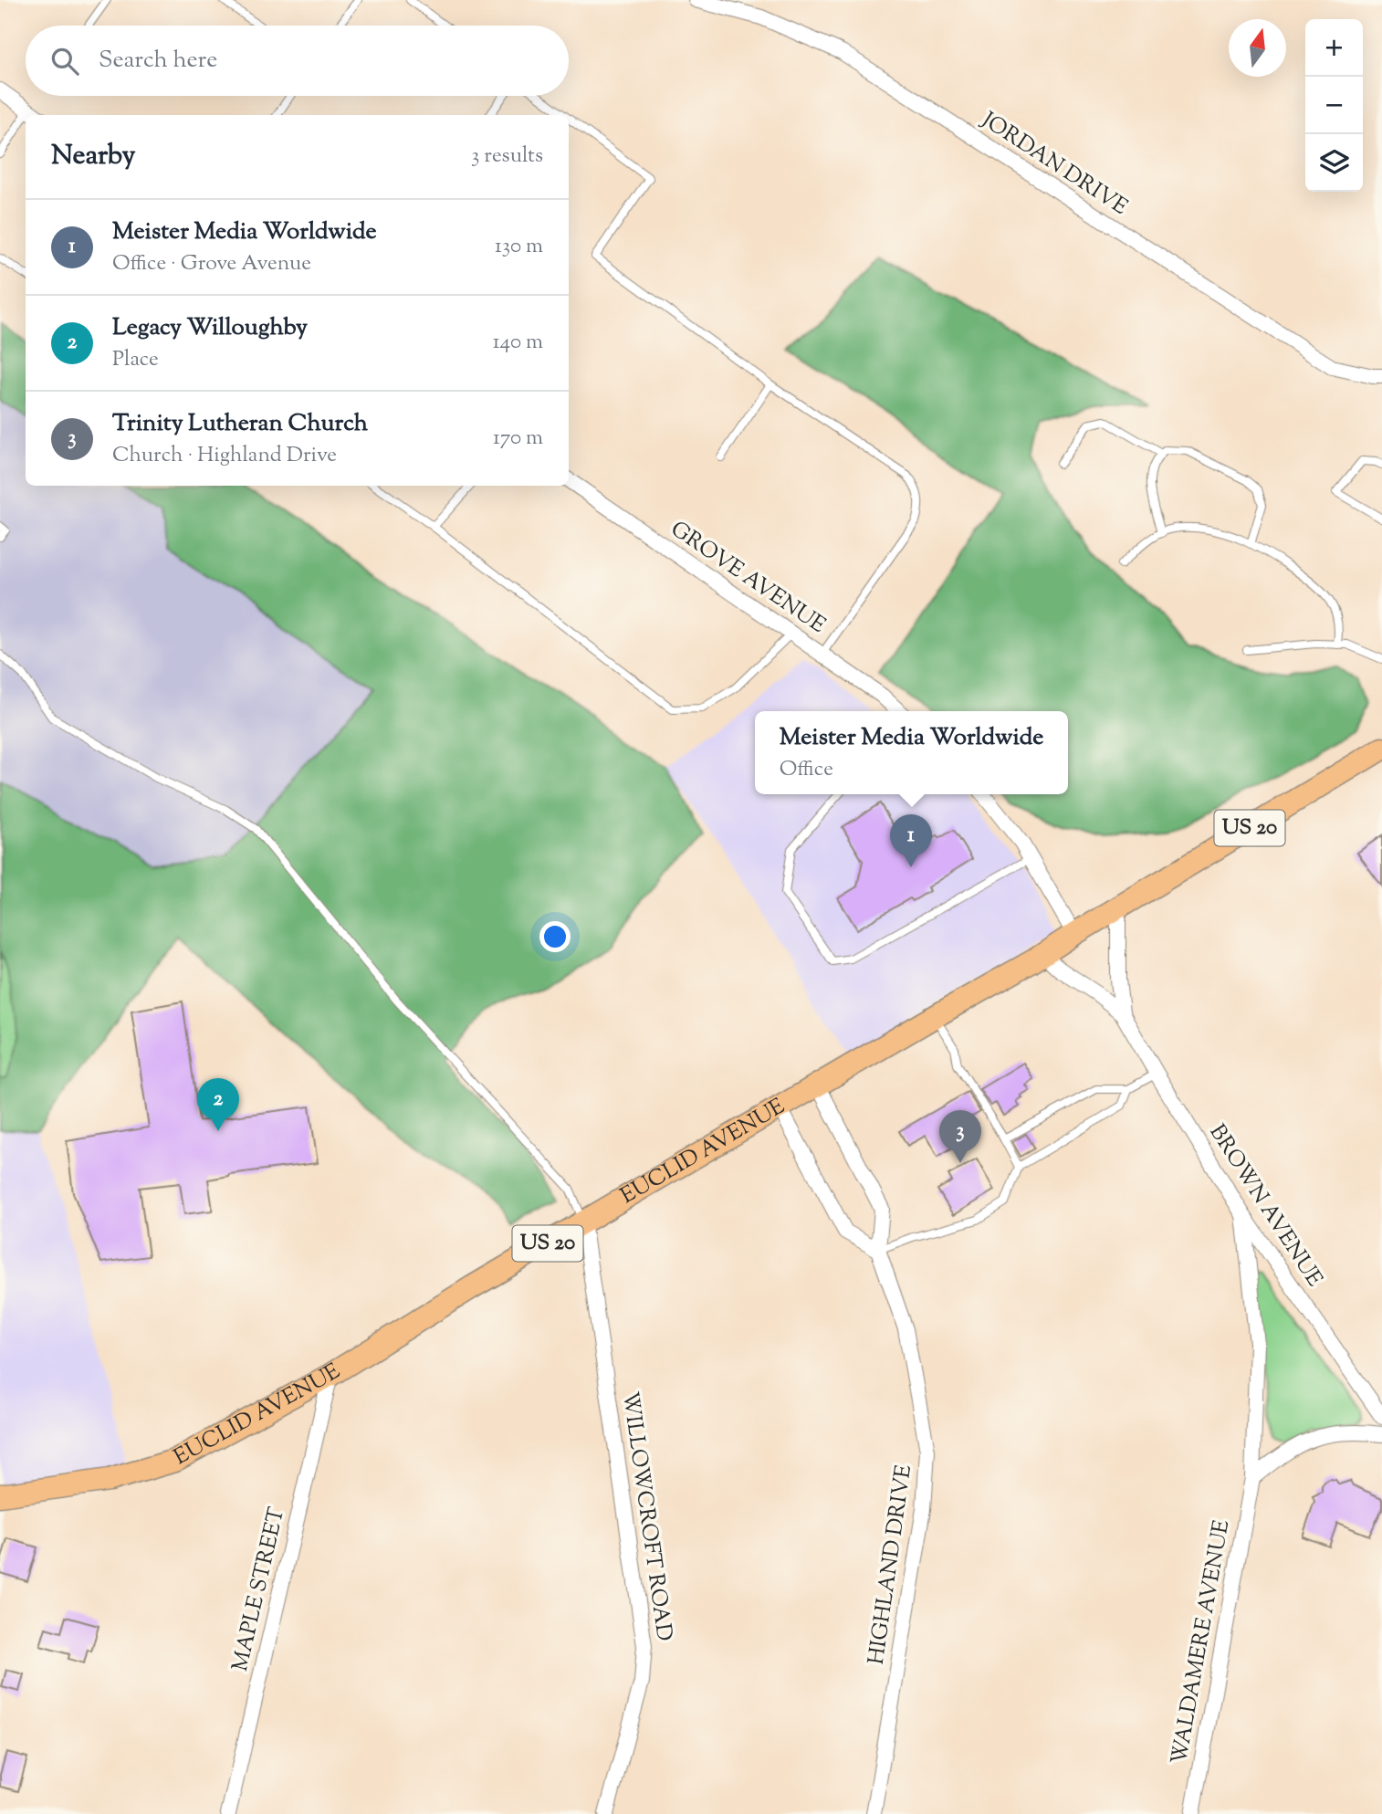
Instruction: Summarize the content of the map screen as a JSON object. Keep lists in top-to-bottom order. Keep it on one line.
{"streets":{"main road":["US 20","EUCLID AVENUE"],"street":["JORDAN DRIVE","GROVE AVENUE","BROWN AVENUE","WILLOWCROFT ROAD","HIGHLAND DRIVE","MAPLE STREET","WALDAMERE AVENUE"]},"crossings":[["EUCLID AVENUE","BROWN AVENUE"],["EUCLID AVENUE","WILLOWCROFT ROAD"],["EUCLID AVENUE","HIGHLAND DRIVE"],["EUCLID AVENUE","MAPLE STREET"],["BROWN AVENUE","WALDAMERE AVENUE"]],"north":"top","page":{"map_buttons":["+","−"],"search":"Search here","heading":["Nearby","3 results"],"list":[{"mark":"1","name":"Meister Media Worldwide","note":"Office · Grove Avenue","value":"130 m"},{"mark":"2","name":"Legacy Willoughby","note":"Place","value":"140 m"},{"mark":"3","name":"Trinity Lutheran Church","note":"Church · Highland Drive","value":"170 m"}],"popup":["Meister Media Worldwide","Office"],"pins":["1","2","3"]}}
